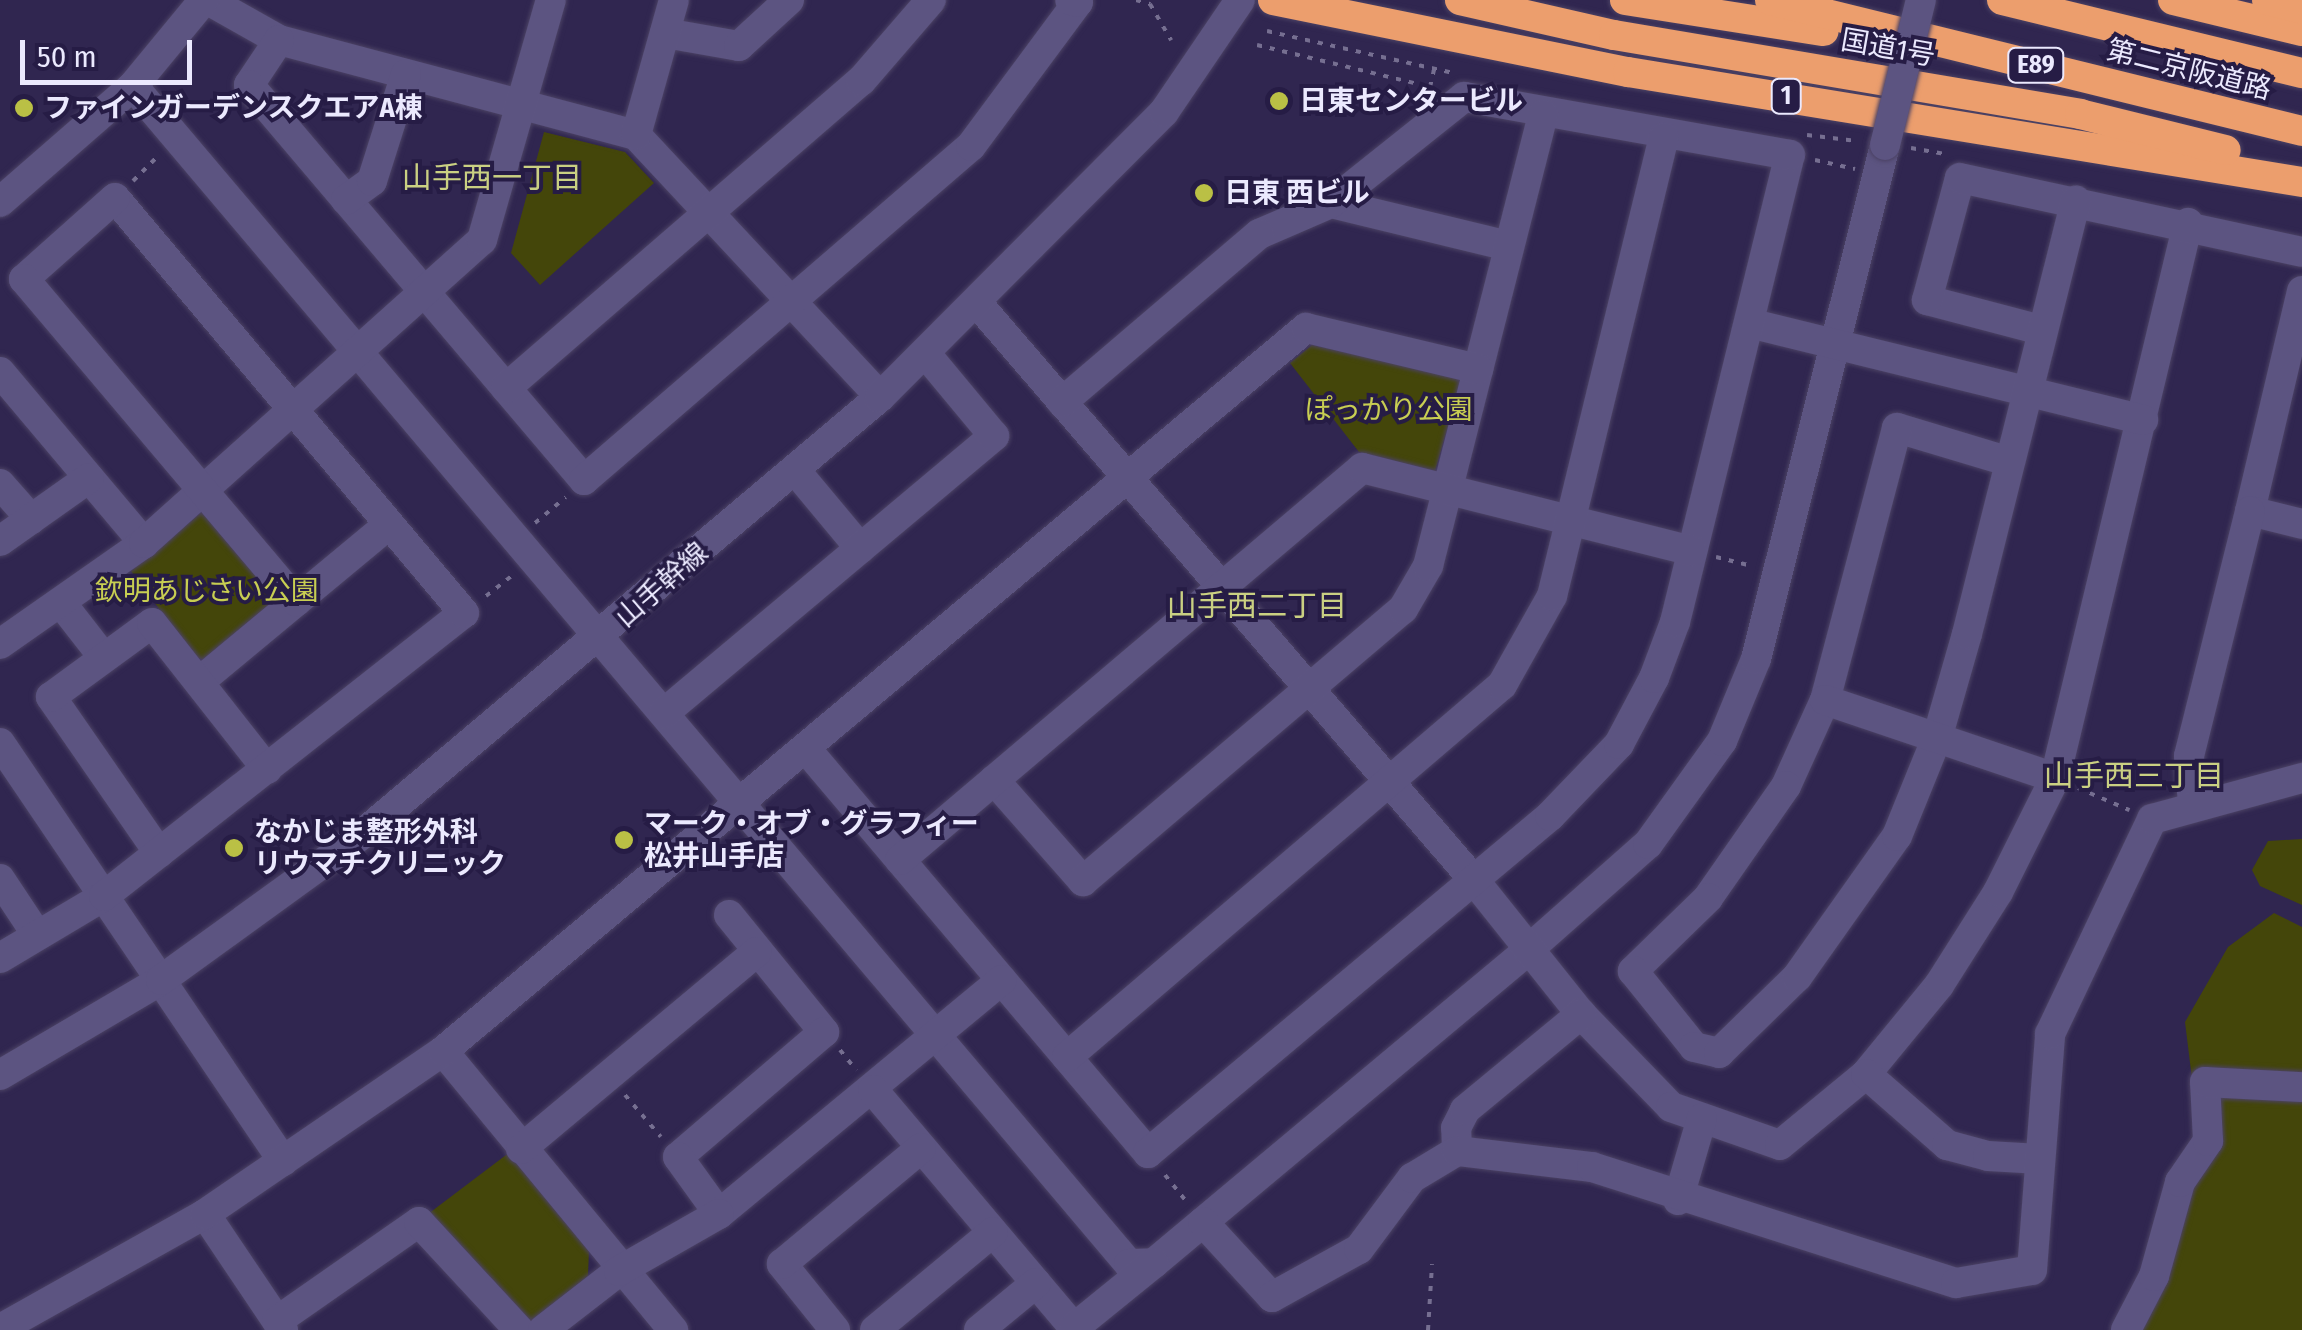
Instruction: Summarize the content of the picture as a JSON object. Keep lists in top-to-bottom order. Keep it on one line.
{"streets":{"highway":["国道1号","E89","第二京阪道路","1"],"street":["山手幹線"]},"districts":["山手西一丁目","山手西二丁目","山手西三丁目"],"parks":["ぽっかり公園","欽明あじさい公園"],"places":["日東センタービル","ファインガーデンスクエアA棟","日東 西ビル","マーク・オブ・グラフィー 松井山手店","なかじま整形外科 リウマチクリニック"],"scale_bar":"50 m"}
